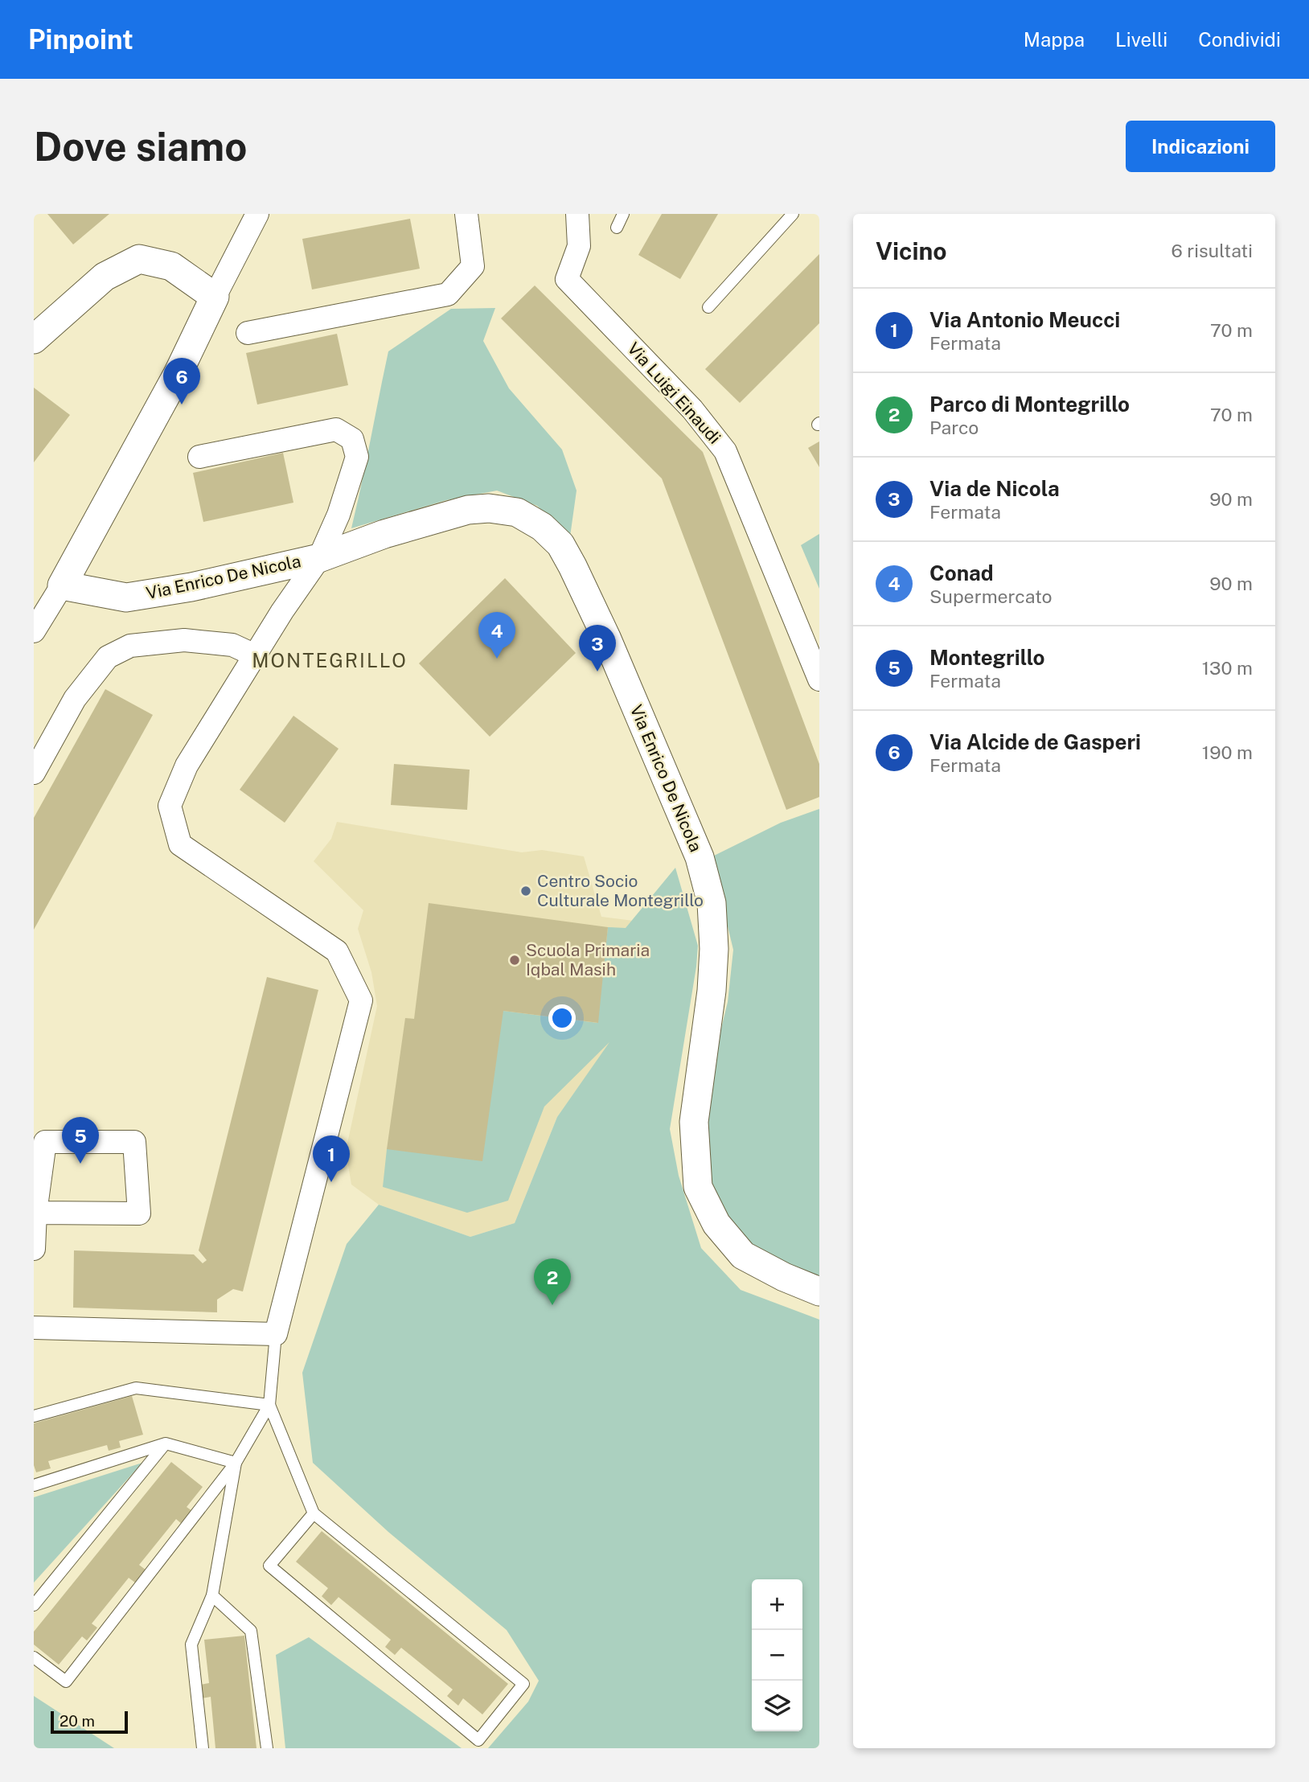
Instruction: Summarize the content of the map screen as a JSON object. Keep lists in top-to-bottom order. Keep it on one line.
{"streets":{"street":["Via Luigi Einaudi","Via Enrico De Nicola"]},"districts":["MONTEGRILLO"],"places":["Centro Socio Culturale Montegrillo","Scuola Primaria Iqbal Masih"],"scale_bar":"20 m","page":{"header":"Pinpoint","nav":["Mappa","Livelli","Condividi"],"buttons":"Indicazioni","title":"Dove siamo","heading":["Vicino","6 risultati"],"list":[{"mark":"1","name":"Via Antonio Meucci","note":"Fermata","value":"70 m"},{"mark":"2","name":"Parco di Montegrillo","note":"Parco","value":"70 m"},{"mark":"3","name":"Via de Nicola","note":"Fermata","value":"90 m"},{"mark":"4","name":"Conad","note":"Supermercato","value":"90 m"},{"mark":"5","name":"Montegrillo","note":"Fermata","value":"130 m"},{"mark":"6","name":"Via Alcide de Gasperi","note":"Fermata","value":"190 m"}],"pins":["6","4","3","5","1","2"],"map_buttons":["+","−"],"scale":"20 m"}}
